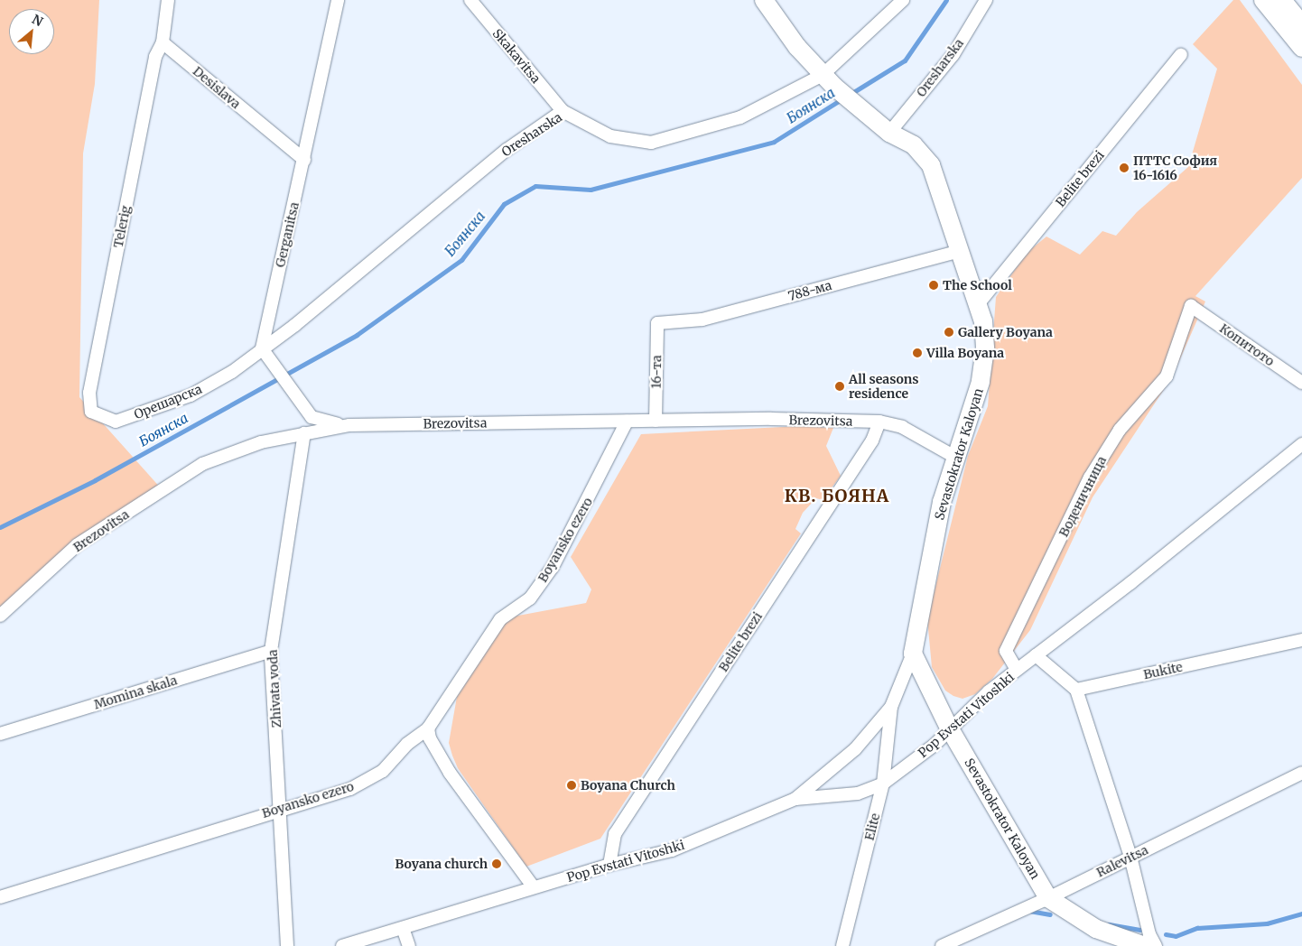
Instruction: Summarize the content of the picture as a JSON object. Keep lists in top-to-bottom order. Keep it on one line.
{"streets":{"main road":["Sevastokrator Kaloyan"],"street":["Skakavitsa","Oresharska","Desislava","Belite brezi","Telerig","Gerganitsa","788-ма","Копитото","16-та","Орешарска","Brezovitsa","Воденичница","Boyansko ezero","Bukite","Zhivata voda","Momina skala","Pop Evstati Vitoshki","Elite","Ralevitsa"]},"crossings":[["Skakavitsa","Oresharska"],["Oresharska","Gerganitsa"],["Oresharska","Орешарска"],["Oresharska","Sevastokrator Kaloyan"],["Desislava","Telerig"],["Desislava","Gerganitsa"],["Belite brezi","Brezovitsa"],["Belite brezi","Sevastokrator Kaloyan"],["Belite brezi","Pop Evstati Vitoshki"],["Telerig","Орешарска"],["Gerganitsa","Орешарска"],["788-ма","16-та"],["788-ма","Sevastokrator Kaloyan"],["Копитото","Воденичница"],["16-та","Brezovitsa"],["Brezovitsa","Sevastokrator Kaloyan"],["Brezovitsa","Boyansko ezero"],["Brezovitsa","Zhivata voda"],["Sevastokrator Kaloyan","Pop Evstati Vitoshki"],["Sevastokrator Kaloyan","Ralevitsa"],["Воденичница","Pop Evstati Vitoshki"],["Boyansko ezero","Zhivata voda"],["Zhivata voda","Momina skala"],["Pop Evstati Vitoshki","Elite"]],"districts":["КВ. БОЯНА"],"water":["Боянска"],"places":["ПТТС София 16-1616","The School","Gallery Boyana","Villa Boyana","All seasons residence","Boyana Church","Boyana church"],"north":"top right"}
